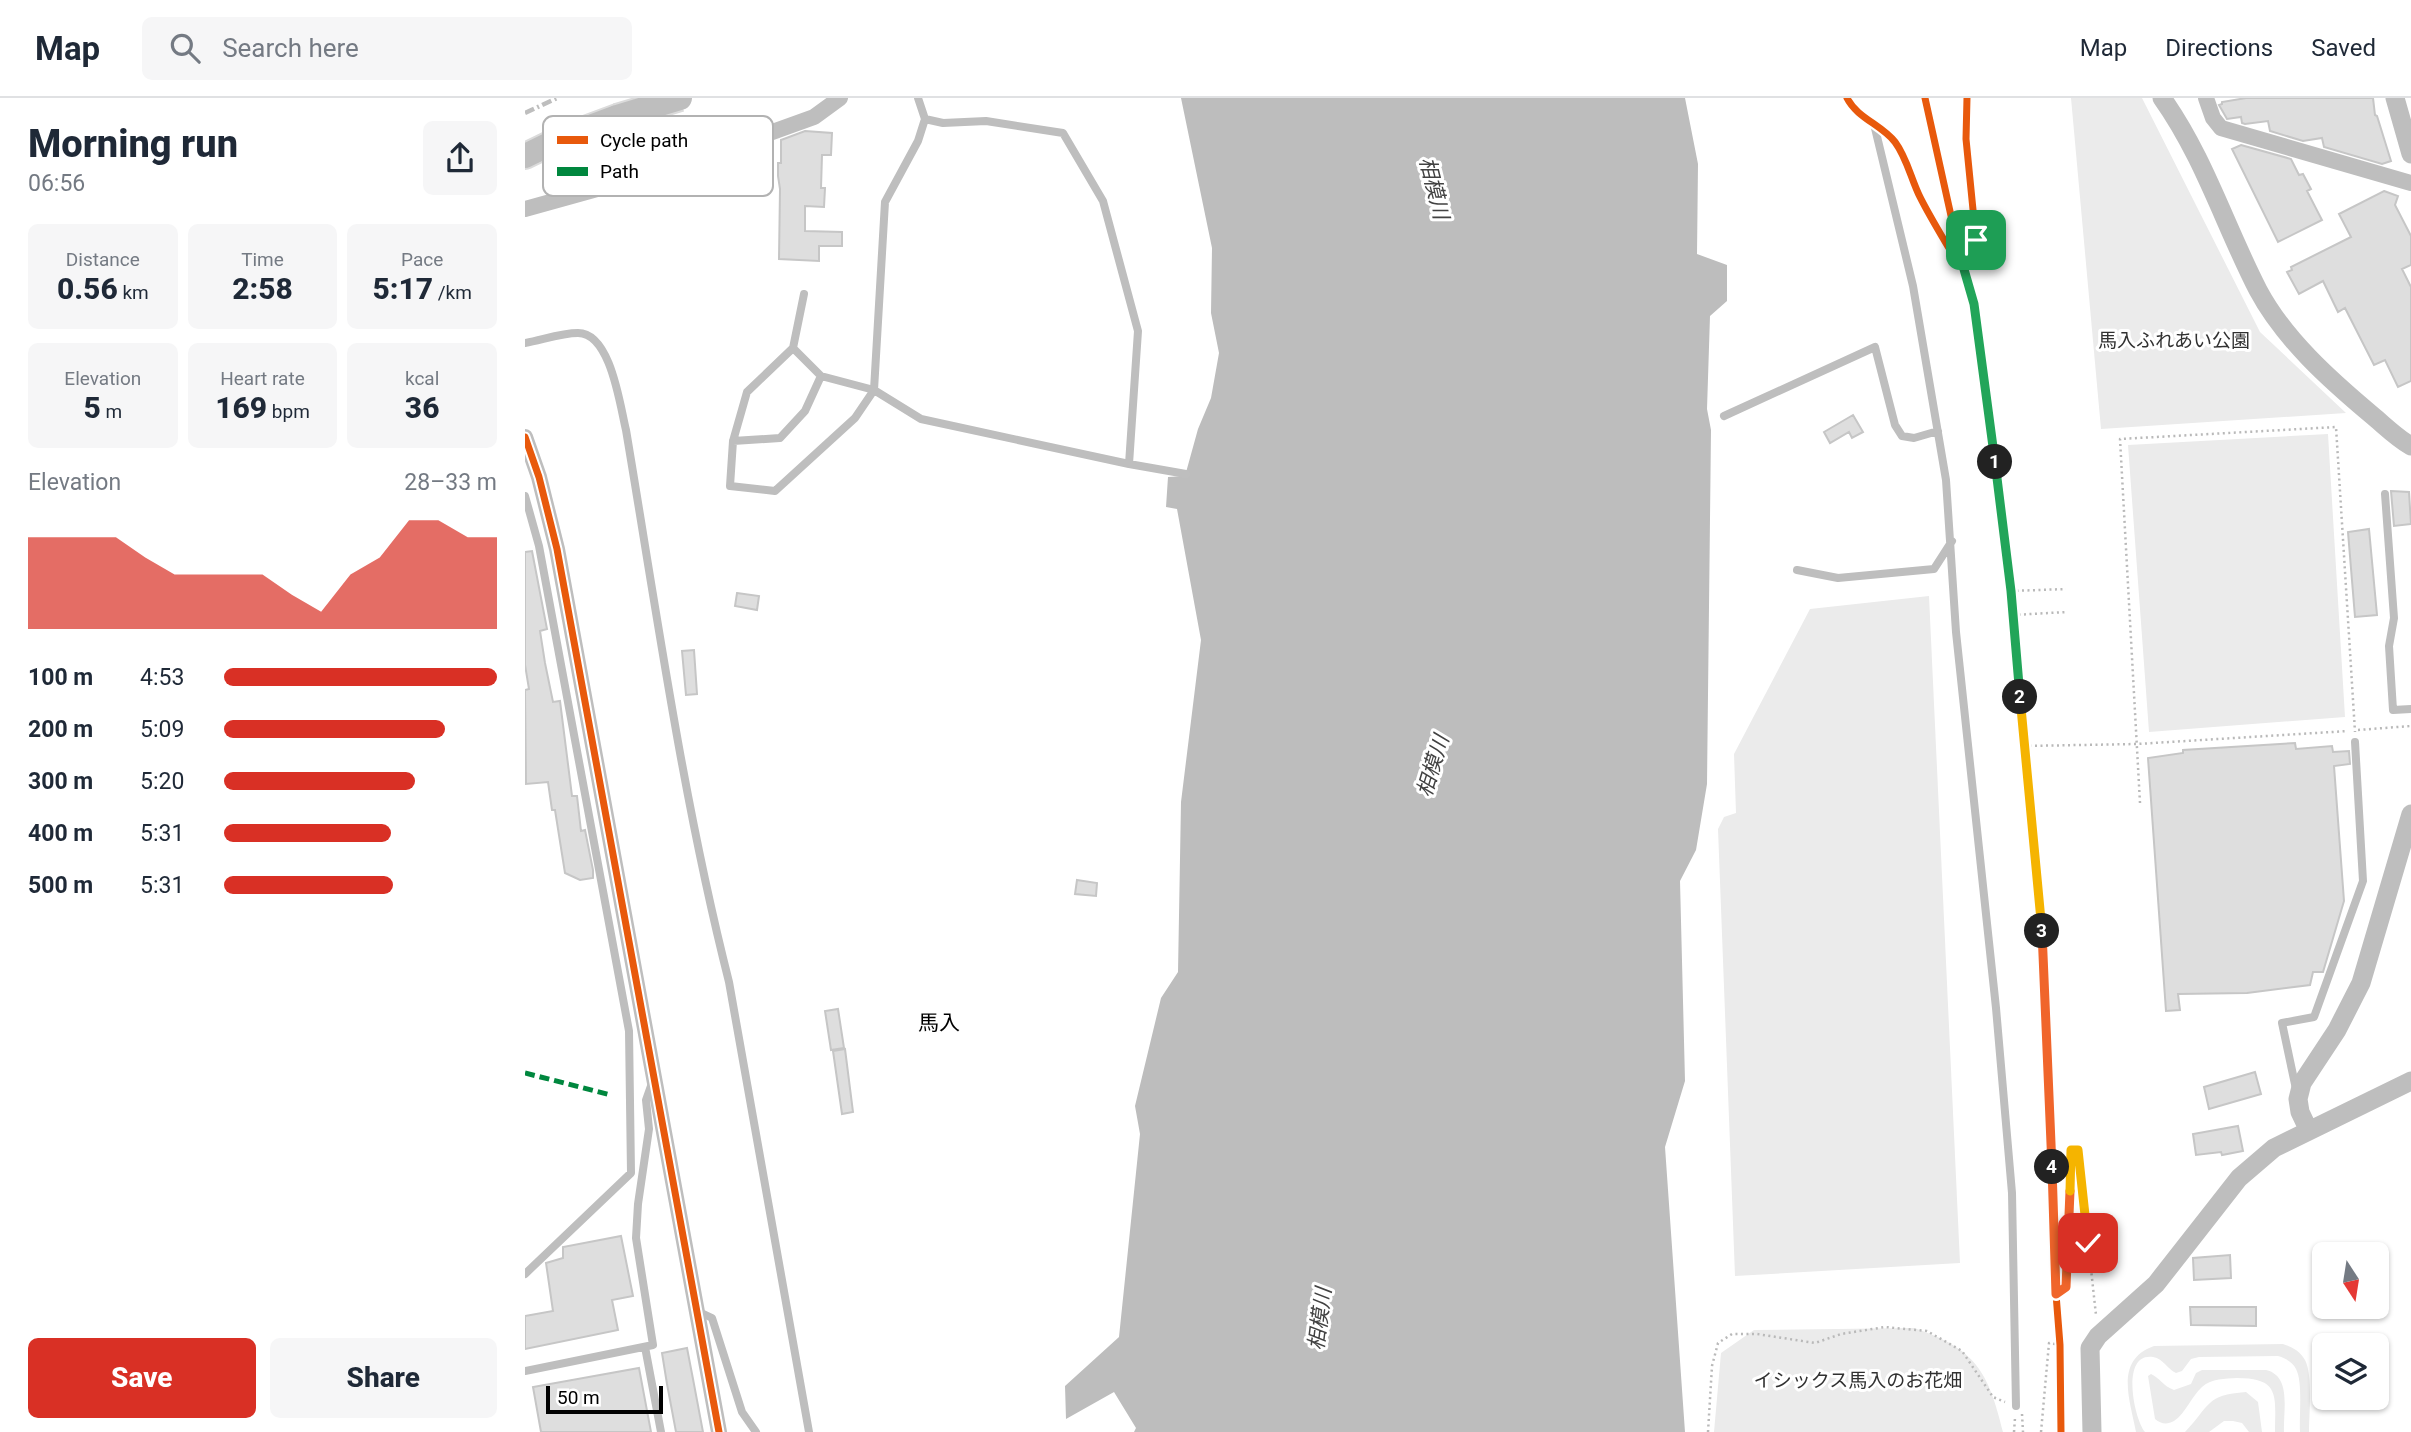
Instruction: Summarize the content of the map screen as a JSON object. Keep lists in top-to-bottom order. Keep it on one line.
{"districts":["馬入"],"water":["相模川"],"parks":["馬入ふれあい公園","イシックス馬入のお花畑"],"legend":["Cycle path","Path"],"scale_bar":"50 m","north":"bottom","page":{"header":"Map","search":"Search here","nav":["Map","Directions","Saved"],"heading":["Morning run","06:56"],"stats":[["Distance","0.56 km"],["Time","2:58"],["Pace","5:17 /km"],["Elevation","5 m"],["Heart rate","169 bpm"],["kcal","36"]],"pins":["1","2","3","4"],"chart":["Elevation","28–33 m"],"list":[{"name":"100 m","note":"4:53"},{"name":"200 m","note":"5:09"},{"name":"300 m","note":"5:20"},{"name":"400 m","note":"5:31"},{"name":"500 m","note":"5:31"}],"buttons":["Save","Share"],"scale":"50 m"}}
